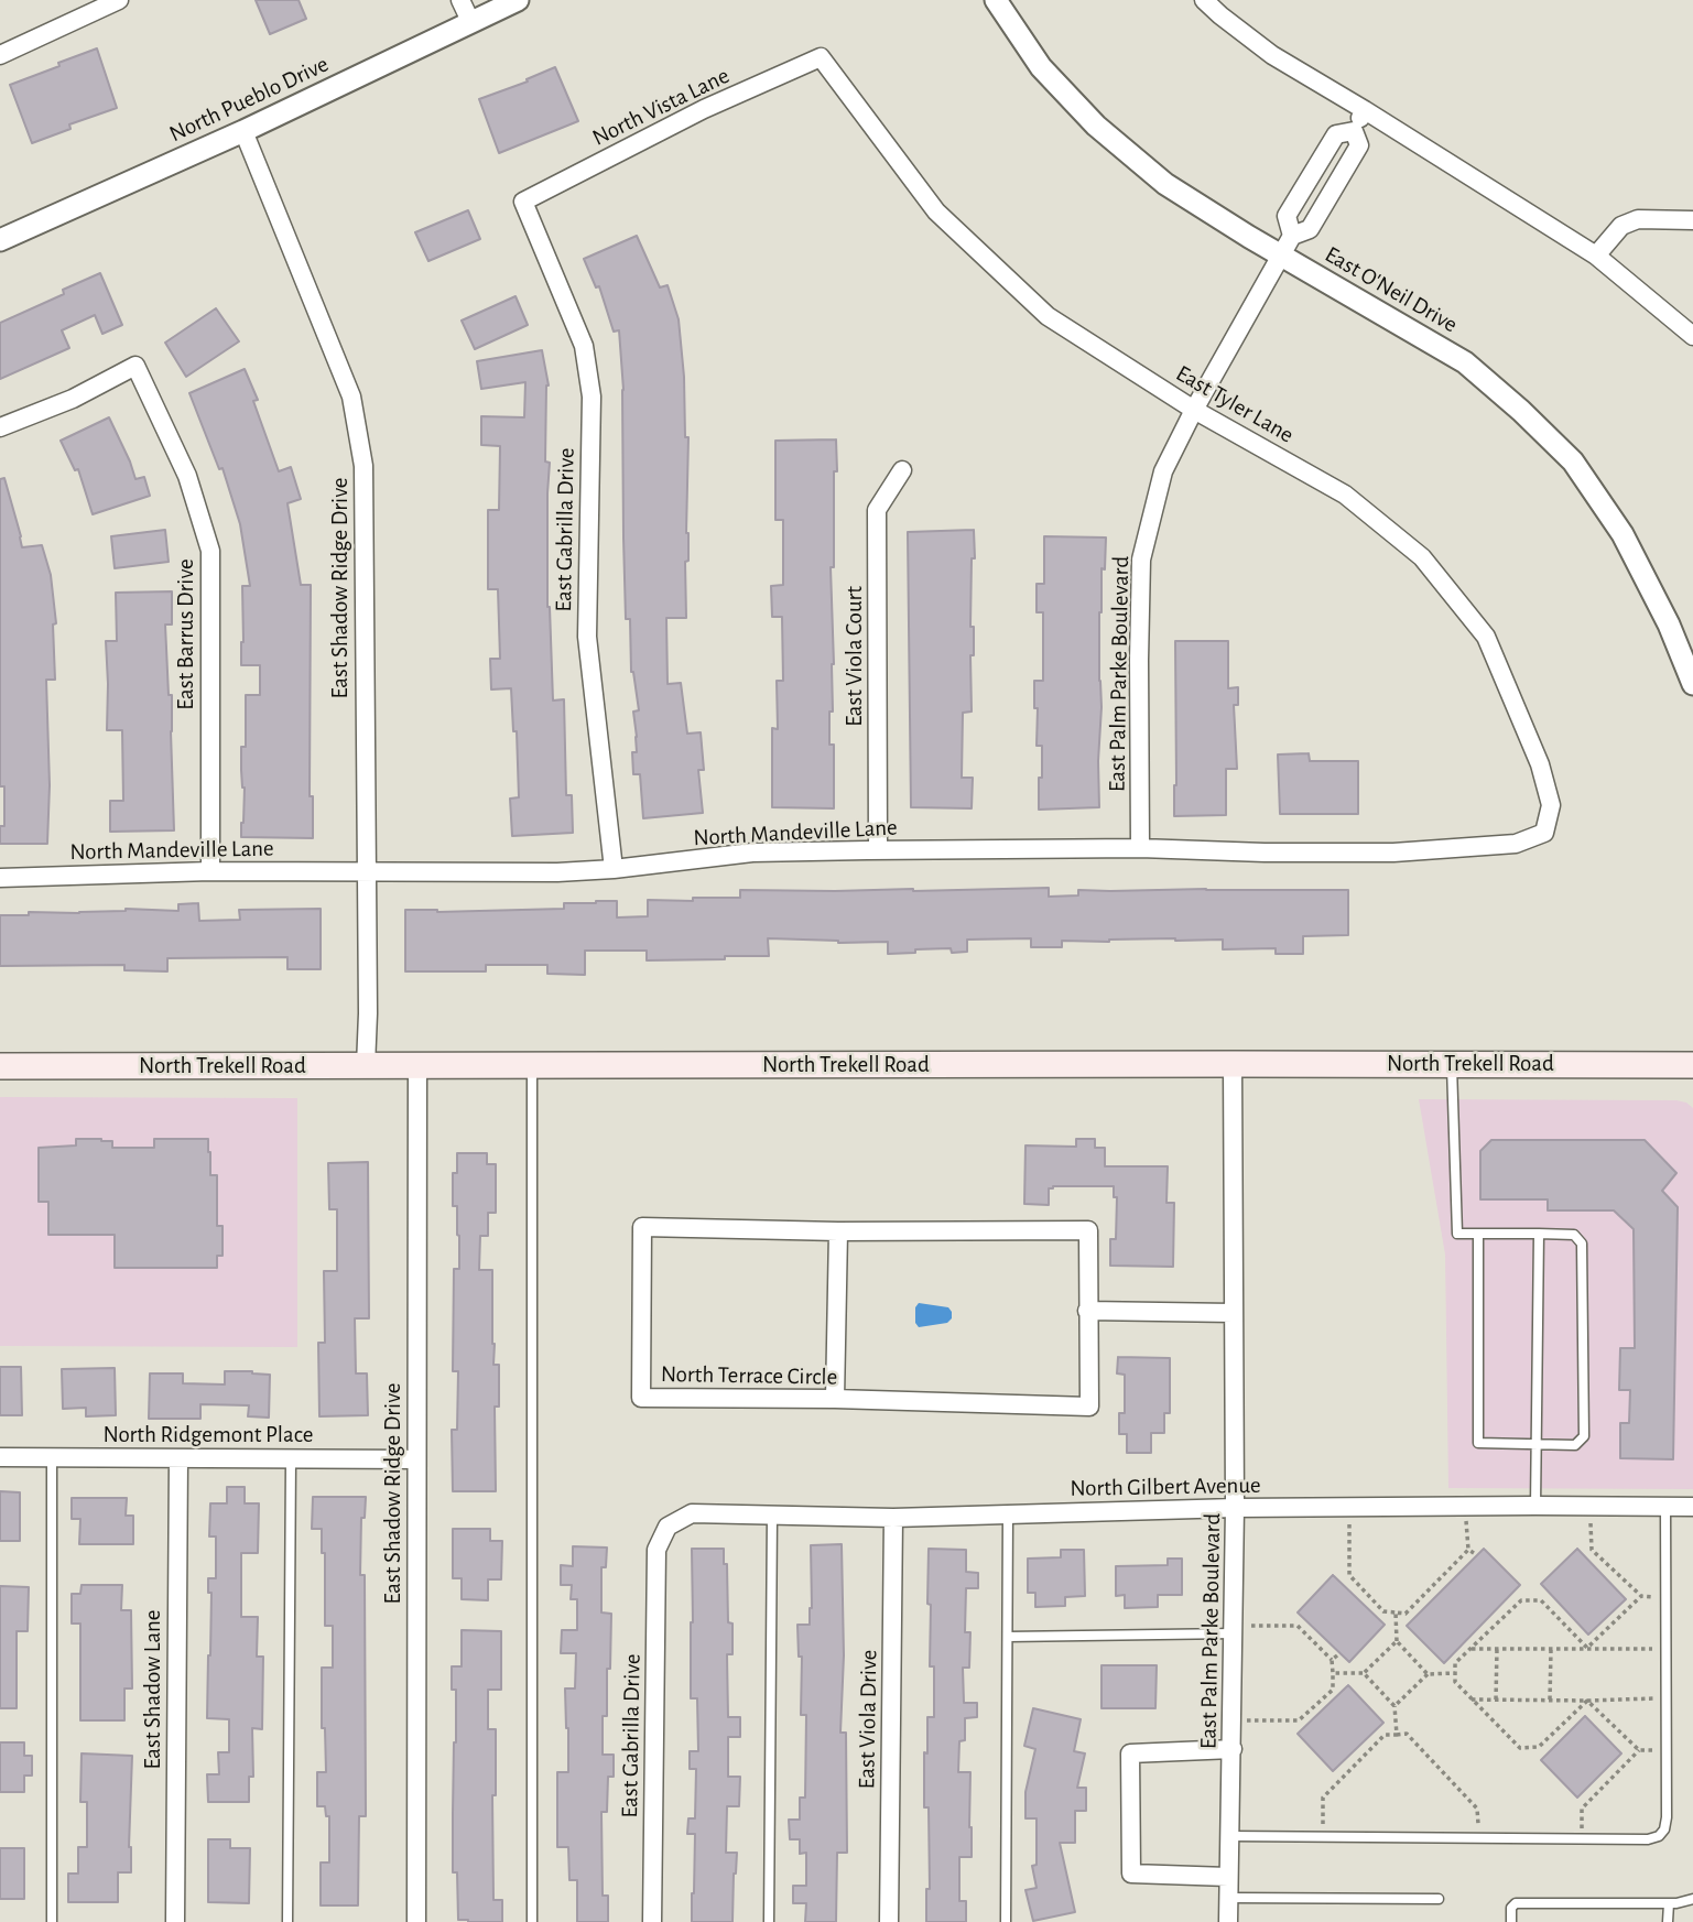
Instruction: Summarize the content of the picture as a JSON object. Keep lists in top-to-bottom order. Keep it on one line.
{"streets":{"main road":["North Trekell Road"],"street":["North Pueblo Drive","North Vista Lane","East O'Neil Drive","East Tyler Lane","East Gabrilla Drive","East Shadow Ridge Drive","East Barrus Drive","East Viola Court","East Palm Parke Boulevard","North Mandeville Lane","North Terrace Circle","North Ridgemont Place","North Gilbert Avenue","East Shadow Lane","East Viola Drive"]},"crossings":[["North Pueblo Drive","East Shadow Ridge Drive"],["North Vista Lane","East Tyler Lane"],["North Vista Lane","East Gabrilla Drive"],["East O'Neil Drive","East Palm Parke Boulevard"],["East Tyler Lane","East Palm Parke Boulevard"],["East Tyler Lane","North Mandeville Lane"],["East Gabrilla Drive","North Mandeville Lane"],["East Gabrilla Drive","North Gilbert Avenue"],["East Shadow Ridge Drive","North Mandeville Lane"],["East Shadow Ridge Drive","North Trekell Road"],["East Shadow Ridge Drive","North Ridgemont Place"],["East Barrus Drive","North Mandeville Lane"],["East Viola Court","North Mandeville Lane"],["East Palm Parke Boulevard","North Mandeville Lane"],["East Palm Parke Boulevard","North Trekell Road"],["East Palm Parke Boulevard","North Gilbert Avenue"],["North Ridgemont Place","East Shadow Lane"],["North Gilbert Avenue","East Viola Drive"]]}
